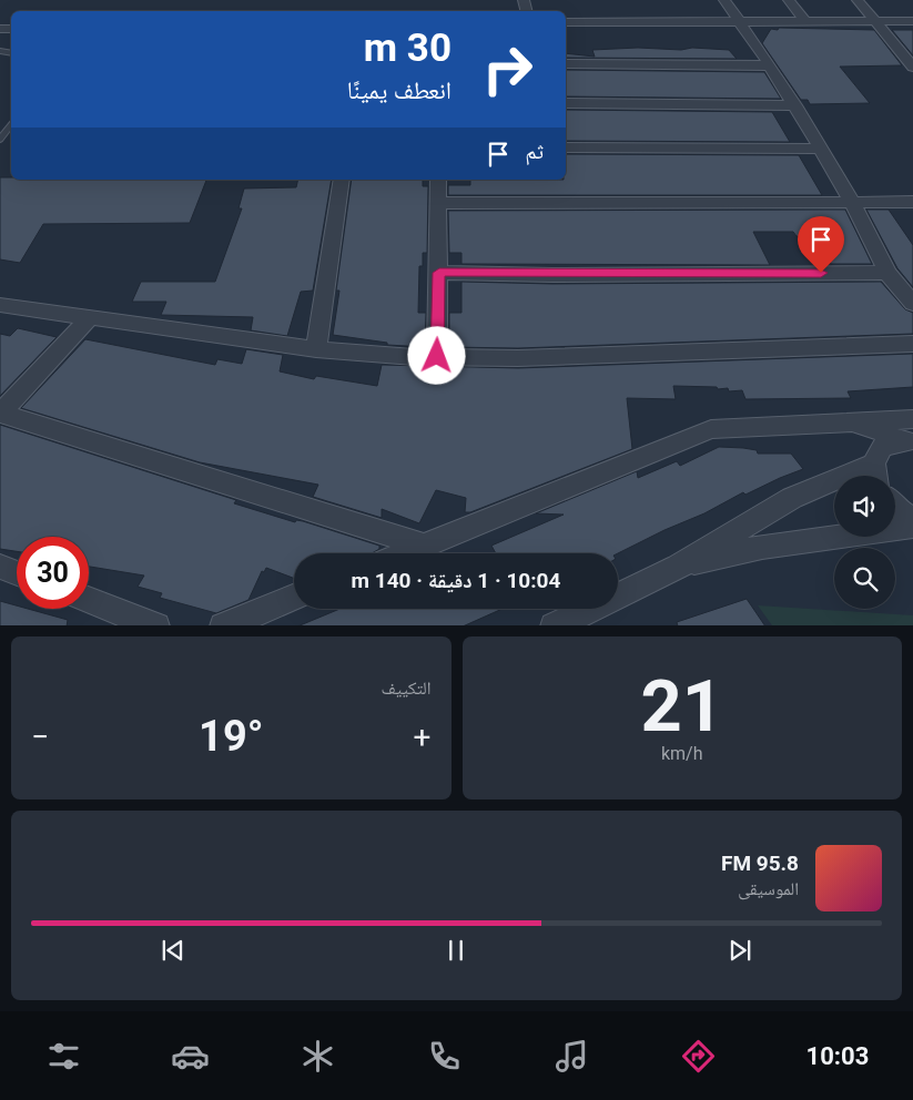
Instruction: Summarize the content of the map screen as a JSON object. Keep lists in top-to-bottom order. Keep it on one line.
{"page":{"turn":["30 m","انعطف يمينًا"],"then":"ثم","limit":"30","trip":"10:04 · 1 دقيقة · 140 m","tile":[["21","km/h"],"التكييف"],"heat":["−","19°","+"],"song":["95.8 FM","الموسيقى"],"tabs":"10:03"}}
